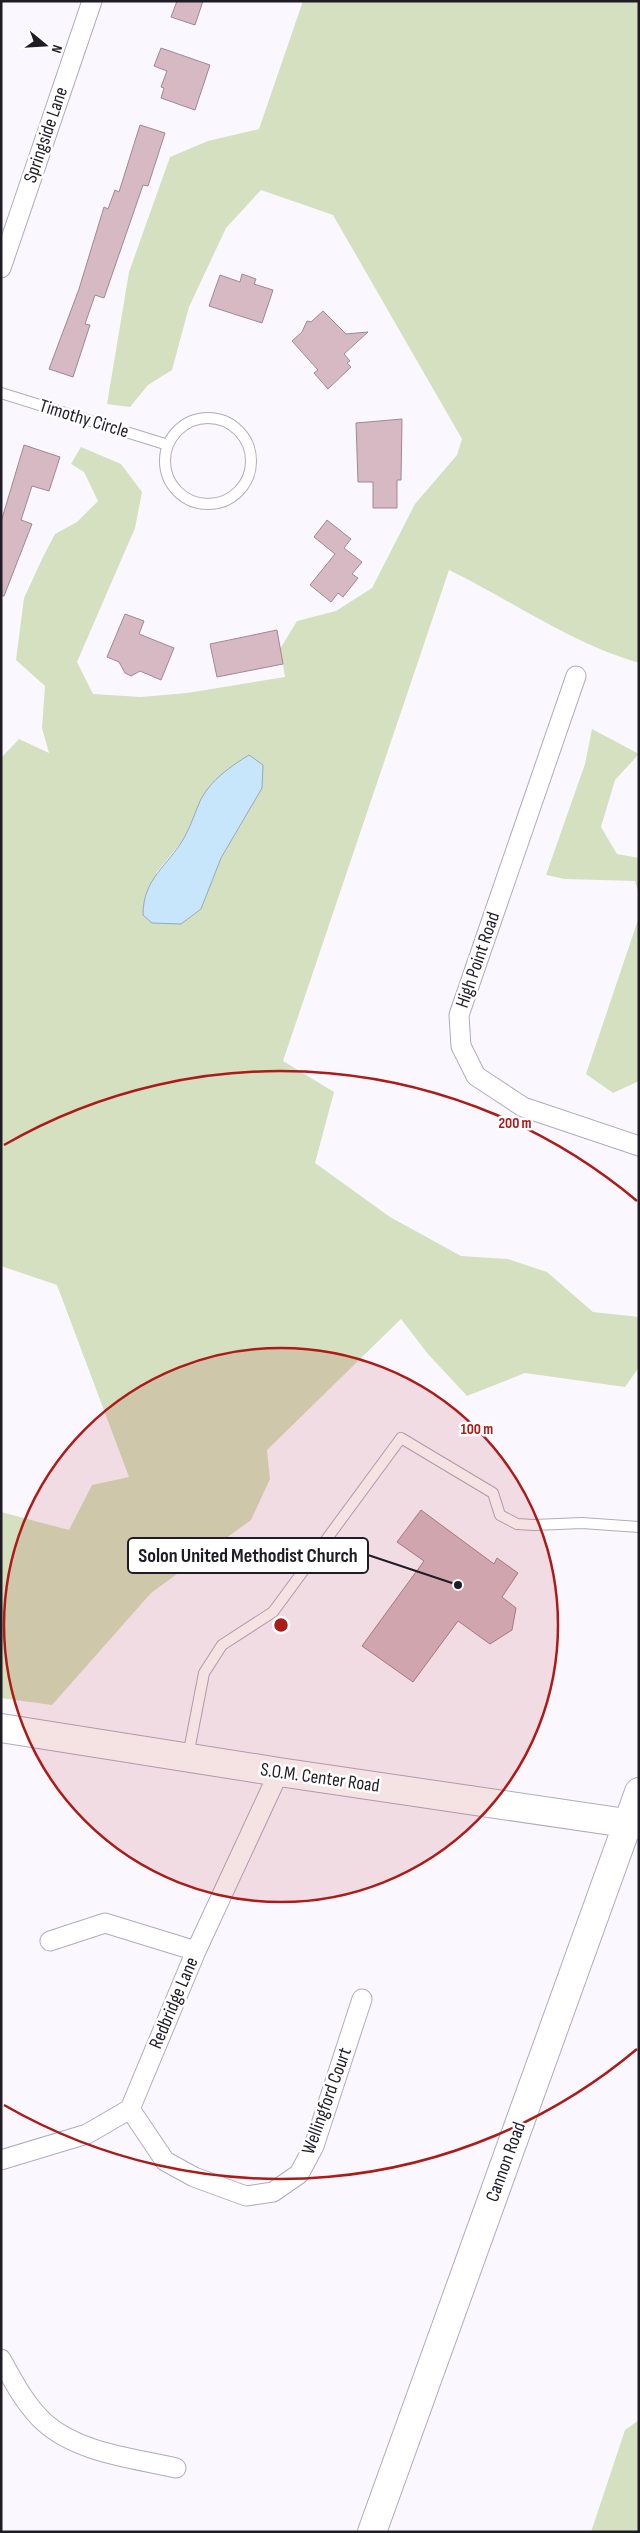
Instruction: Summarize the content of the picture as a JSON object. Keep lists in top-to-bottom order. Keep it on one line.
{"streets":{"main road":["S.O.M. Center Road","Cannon Road"],"street":["Springside Lane","High Point Road","Redbridge Lane","Wellingford Court"],"lane":["Timothy Circle"]},"crossings":[["S.O.M. Center Road","Redbridge Lane"],["S.O.M. Center Road","Cannon Road"],["Redbridge Lane","Wellingford Court"]],"places":["Solon United Methodist Church"],"north":"right","rings":["200 m","100 m"]}
